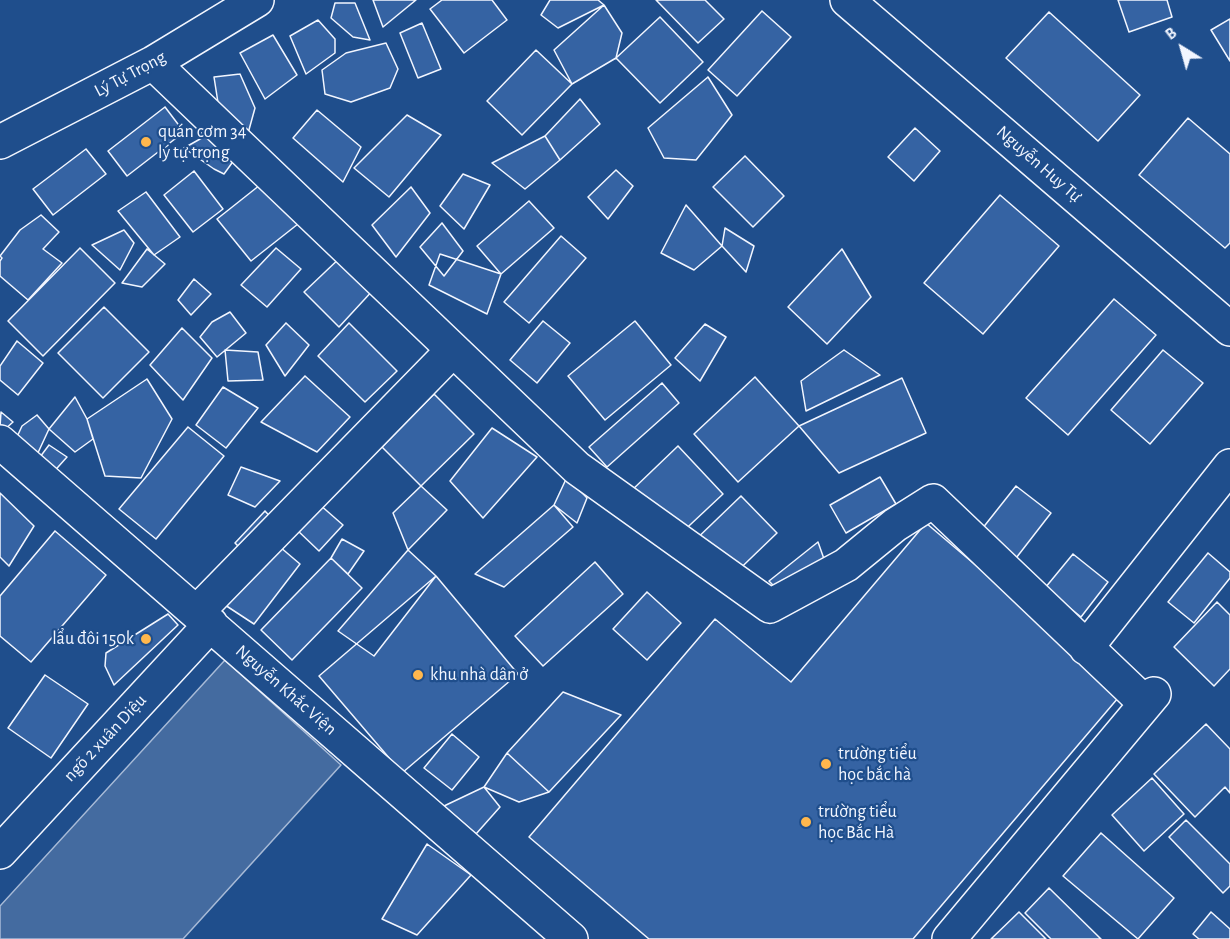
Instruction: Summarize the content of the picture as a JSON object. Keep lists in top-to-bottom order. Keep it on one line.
{"streets":{"street":["Lý Tự Trọng","Nguyễn Huy Tự","Nguyễn Khắc Viện","ngõ 2 xuân Diệu"]},"crossings":[["Nguyễn Khắc Viện","ngõ 2 xuân Diệu"]],"places":["quán cơm 34 lý tự trọng","lẩu đôi 150k","khu nhà dân ở","trường tiểu học bắc hà","trường tiểu học Bắc Hà"],"north":"top left"}
